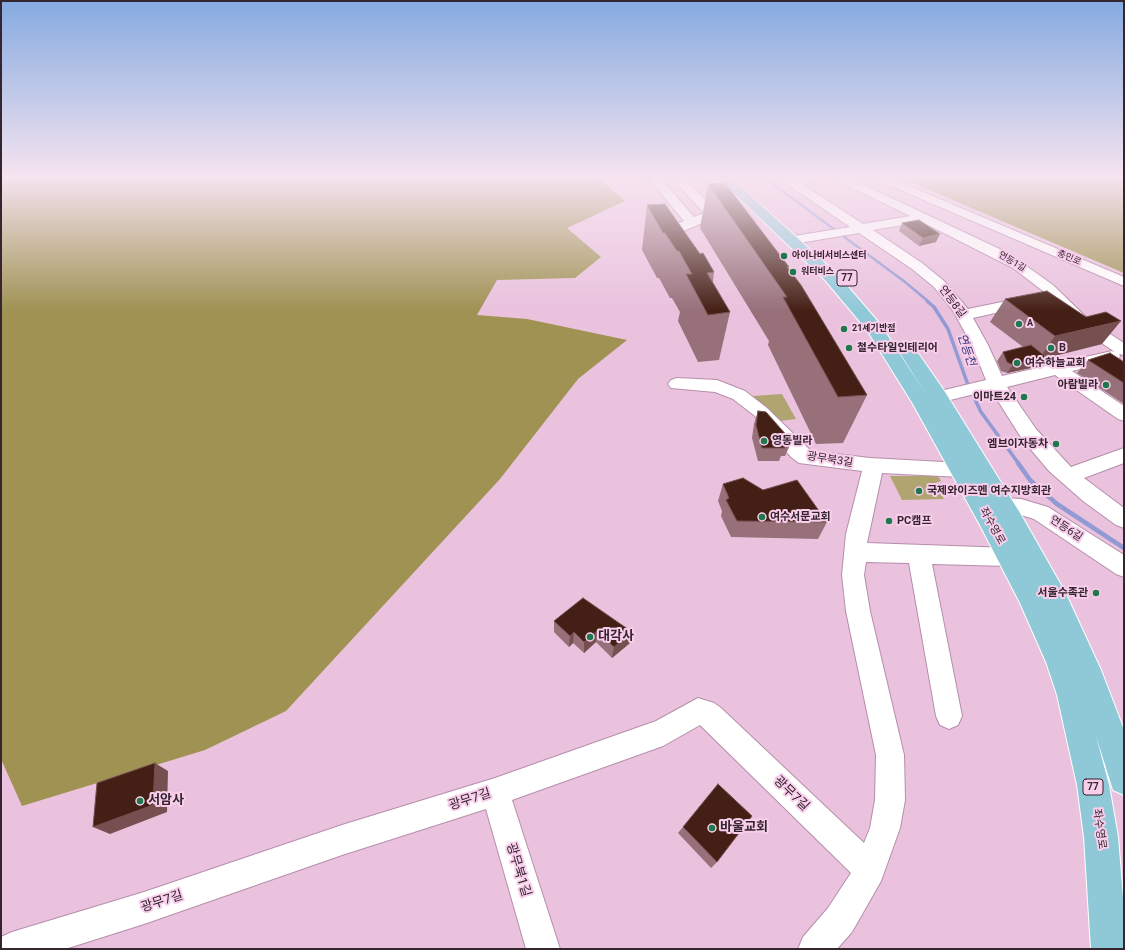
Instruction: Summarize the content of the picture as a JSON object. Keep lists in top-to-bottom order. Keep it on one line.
{"streets":{"main road":["77","좌수영로"],"street":["충민로","연등1길","연등8길","광무북3길","연등6길","광무7길","광무북1길"]},"crossings":[["광무북3길","좌수영로"],["좌수영로","연등6길"],["광무7길","광무북1길"]],"water":["연등천"],"places":["아이나비서비스센터","워터비스","A","21세기반점","철수타일인테리어","B","여수하늘교회","아람빌라","이마트24","영동빌라","엠브이자동차","국제와이즈멘 여수지방회관","여수서문교회","PC캠프","서울수족관","대각사","서암사","바울교회"]}
